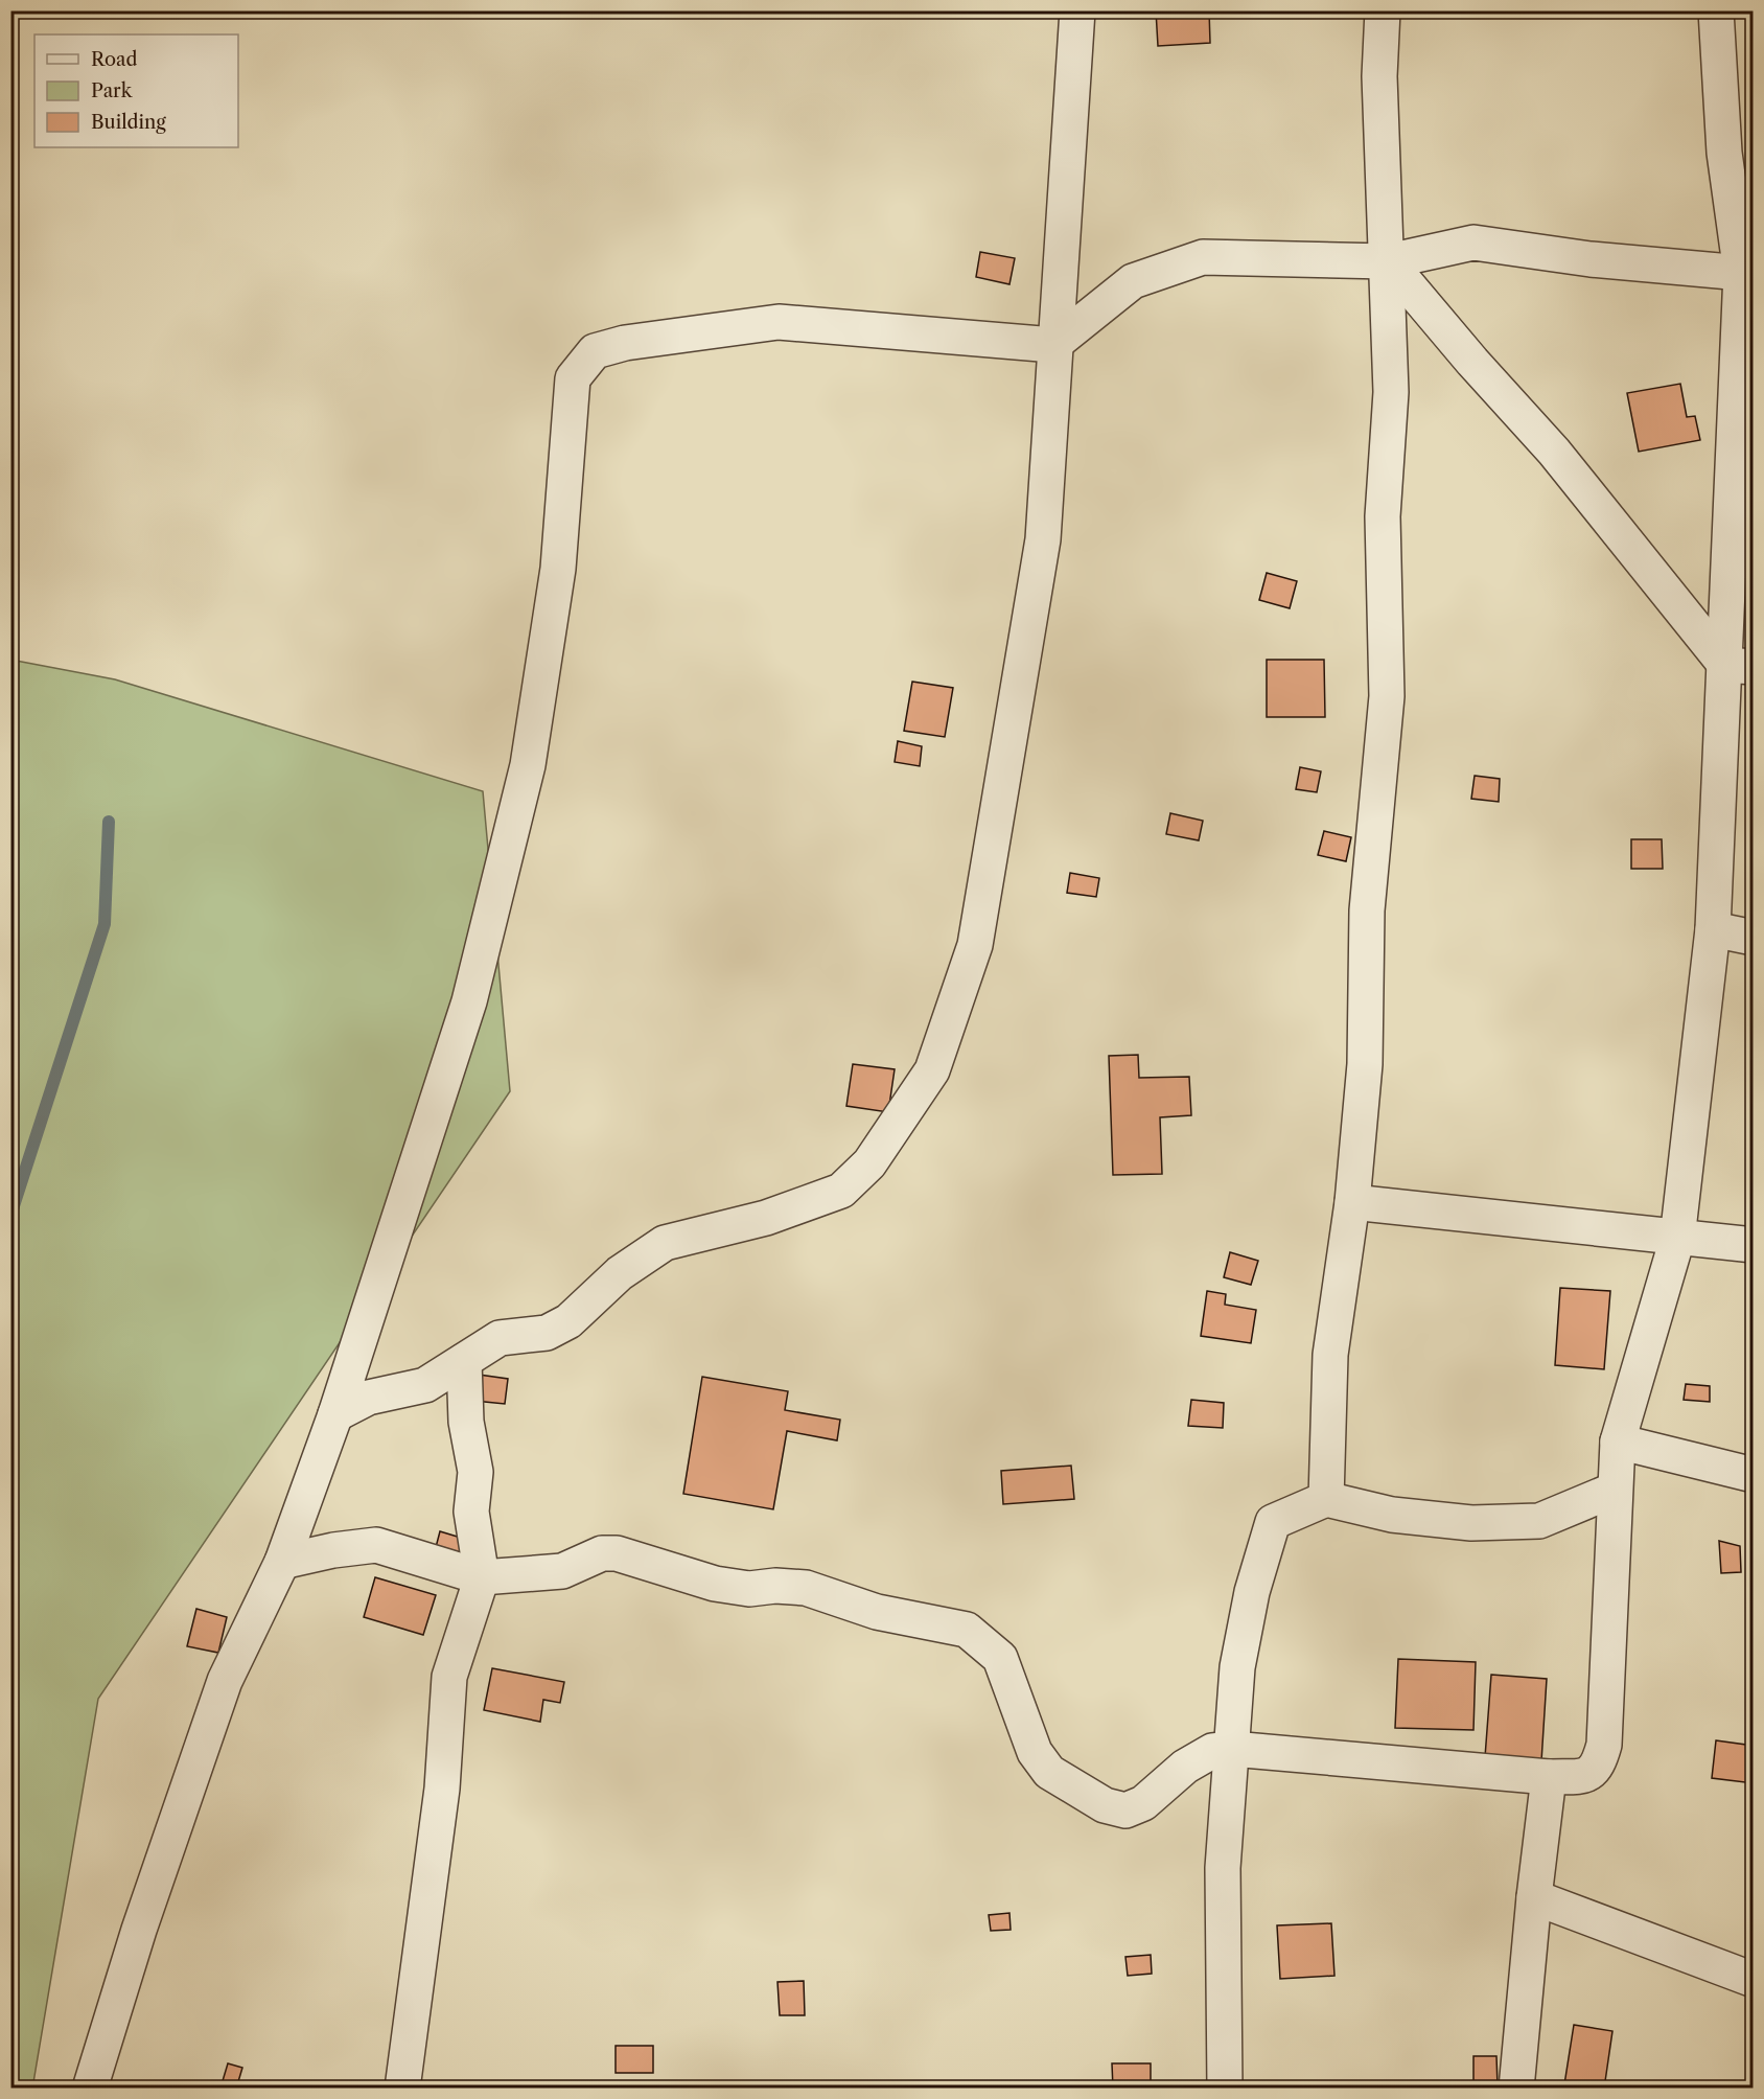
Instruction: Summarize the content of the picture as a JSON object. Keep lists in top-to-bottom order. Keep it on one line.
{"legend":["Road","Park","Building"]}
